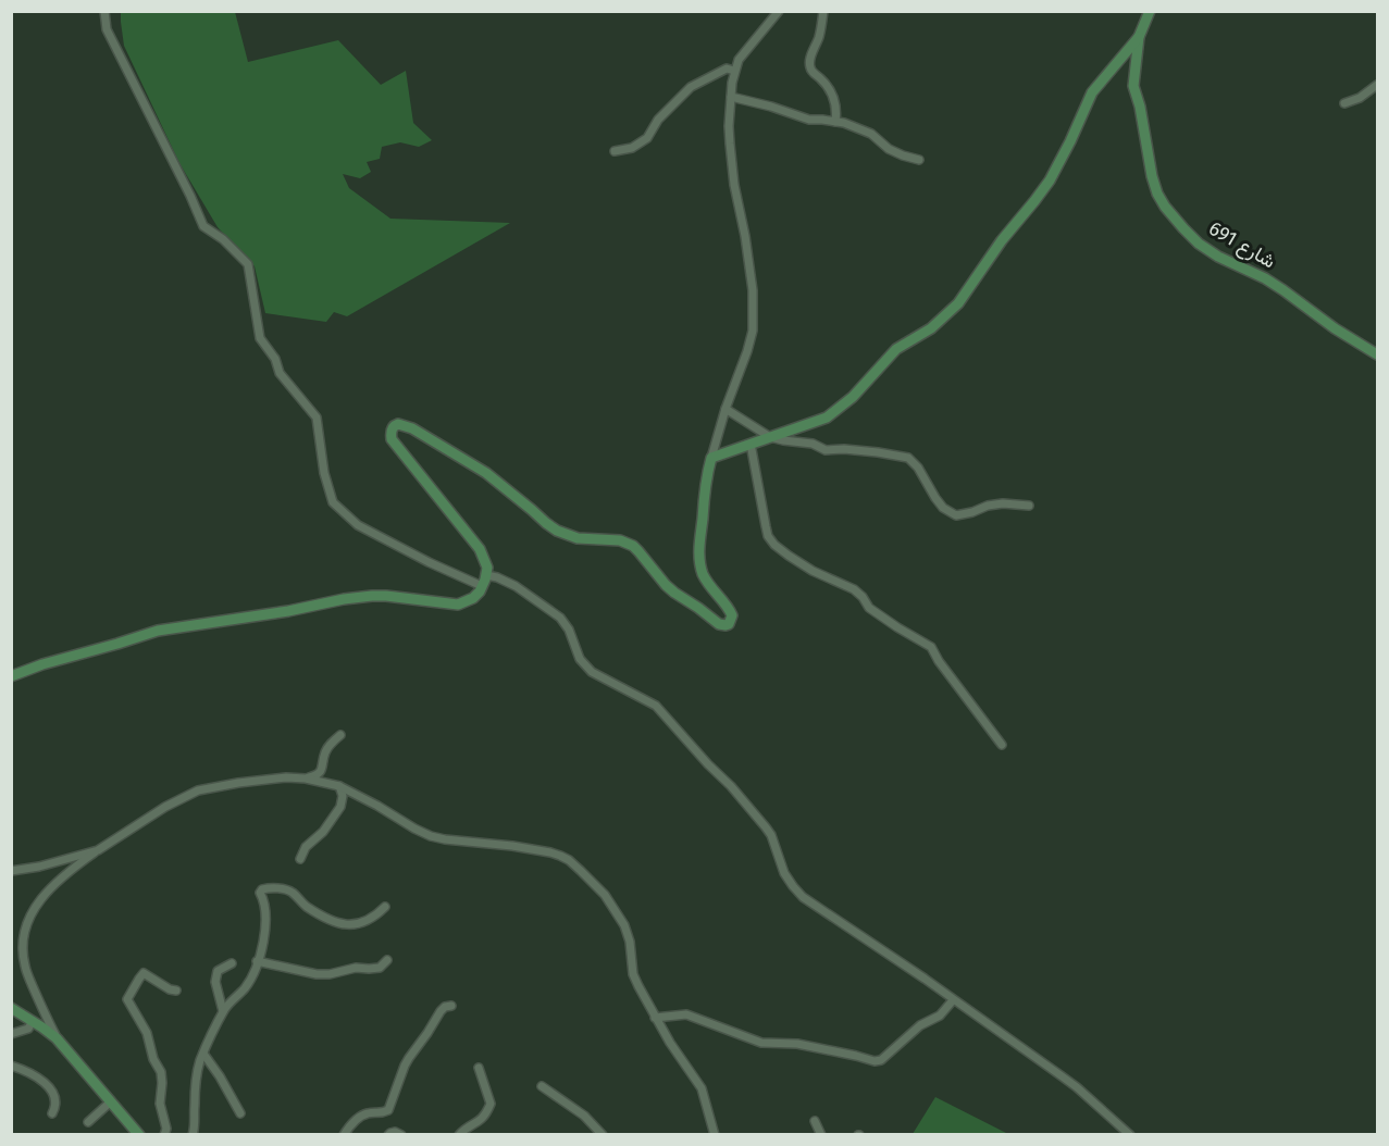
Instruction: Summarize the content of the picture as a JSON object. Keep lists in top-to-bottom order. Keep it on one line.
{"streets":{"street":["شارع 691"]}}
